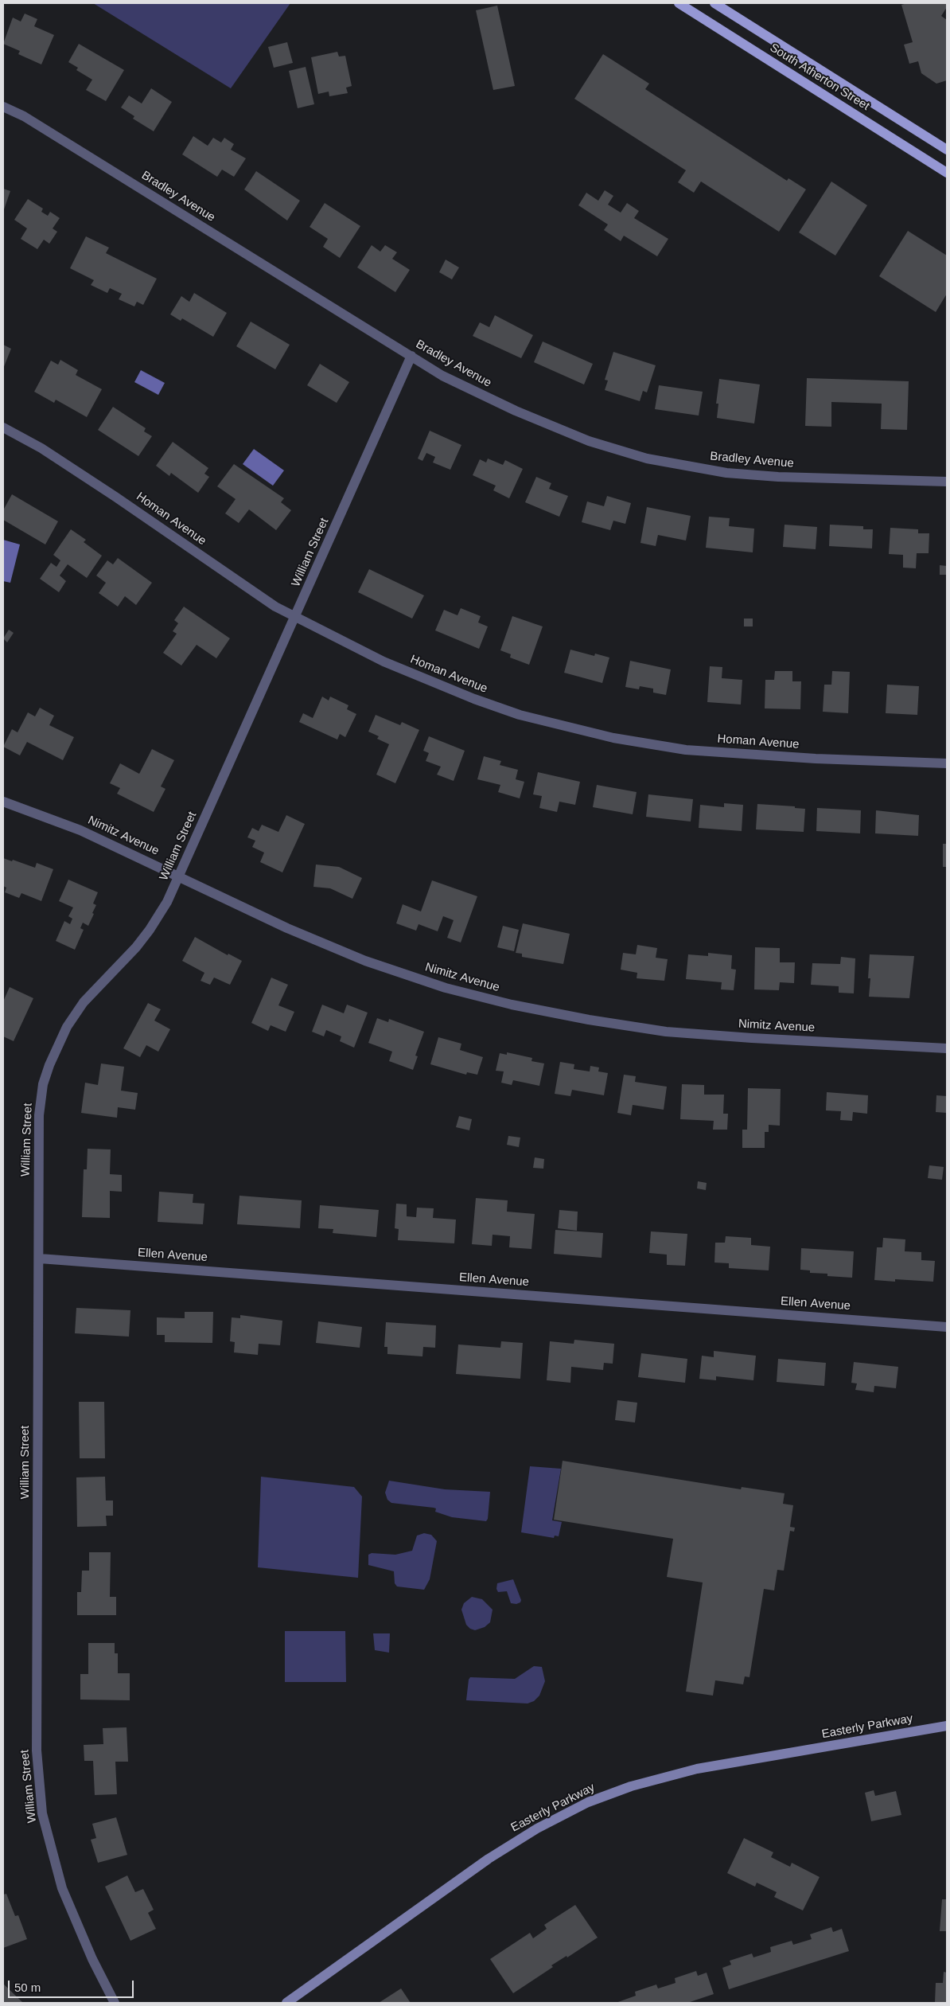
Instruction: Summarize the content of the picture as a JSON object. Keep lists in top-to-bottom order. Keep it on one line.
{"streets":{"main road":["South Atherton Street","Easterly Parkway"],"street":["Bradley Avenue","Homan Avenue","William Street","Nimitz Avenue","Ellen Avenue"]},"crossings":[["Bradley Avenue","William Street"],["Homan Avenue","William Street"],["William Street","Nimitz Avenue"],["William Street","Ellen Avenue"]],"scale_bar":"50 m"}
